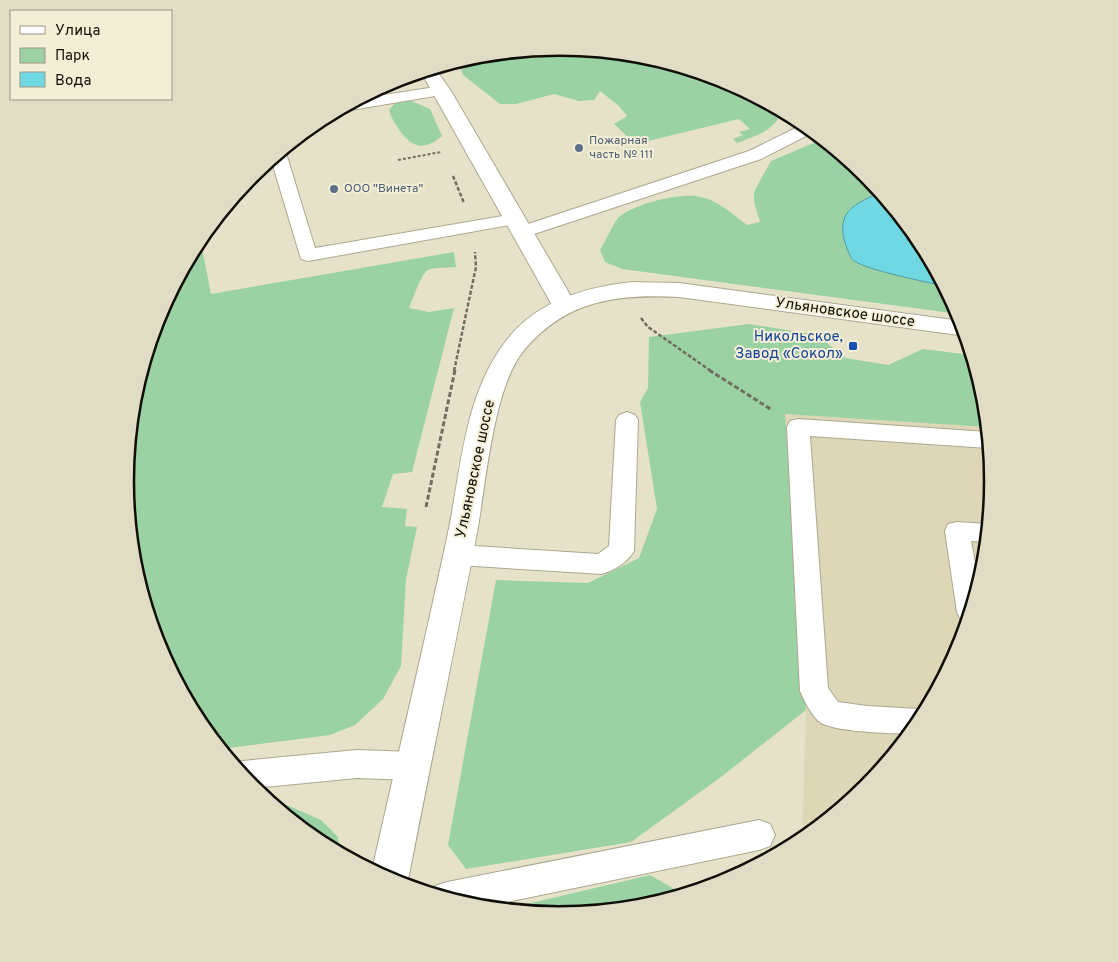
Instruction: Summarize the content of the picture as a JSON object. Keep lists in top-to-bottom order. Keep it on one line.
{"streets":{"main road":["Ульяновское шоссе"]},"places":{"other":["Пожарная часть № 111","ООО \"Винета\""],"transit":["Никольское, Завод «Сокол»"]},"legend":["Улица","Парк","Вода"]}
